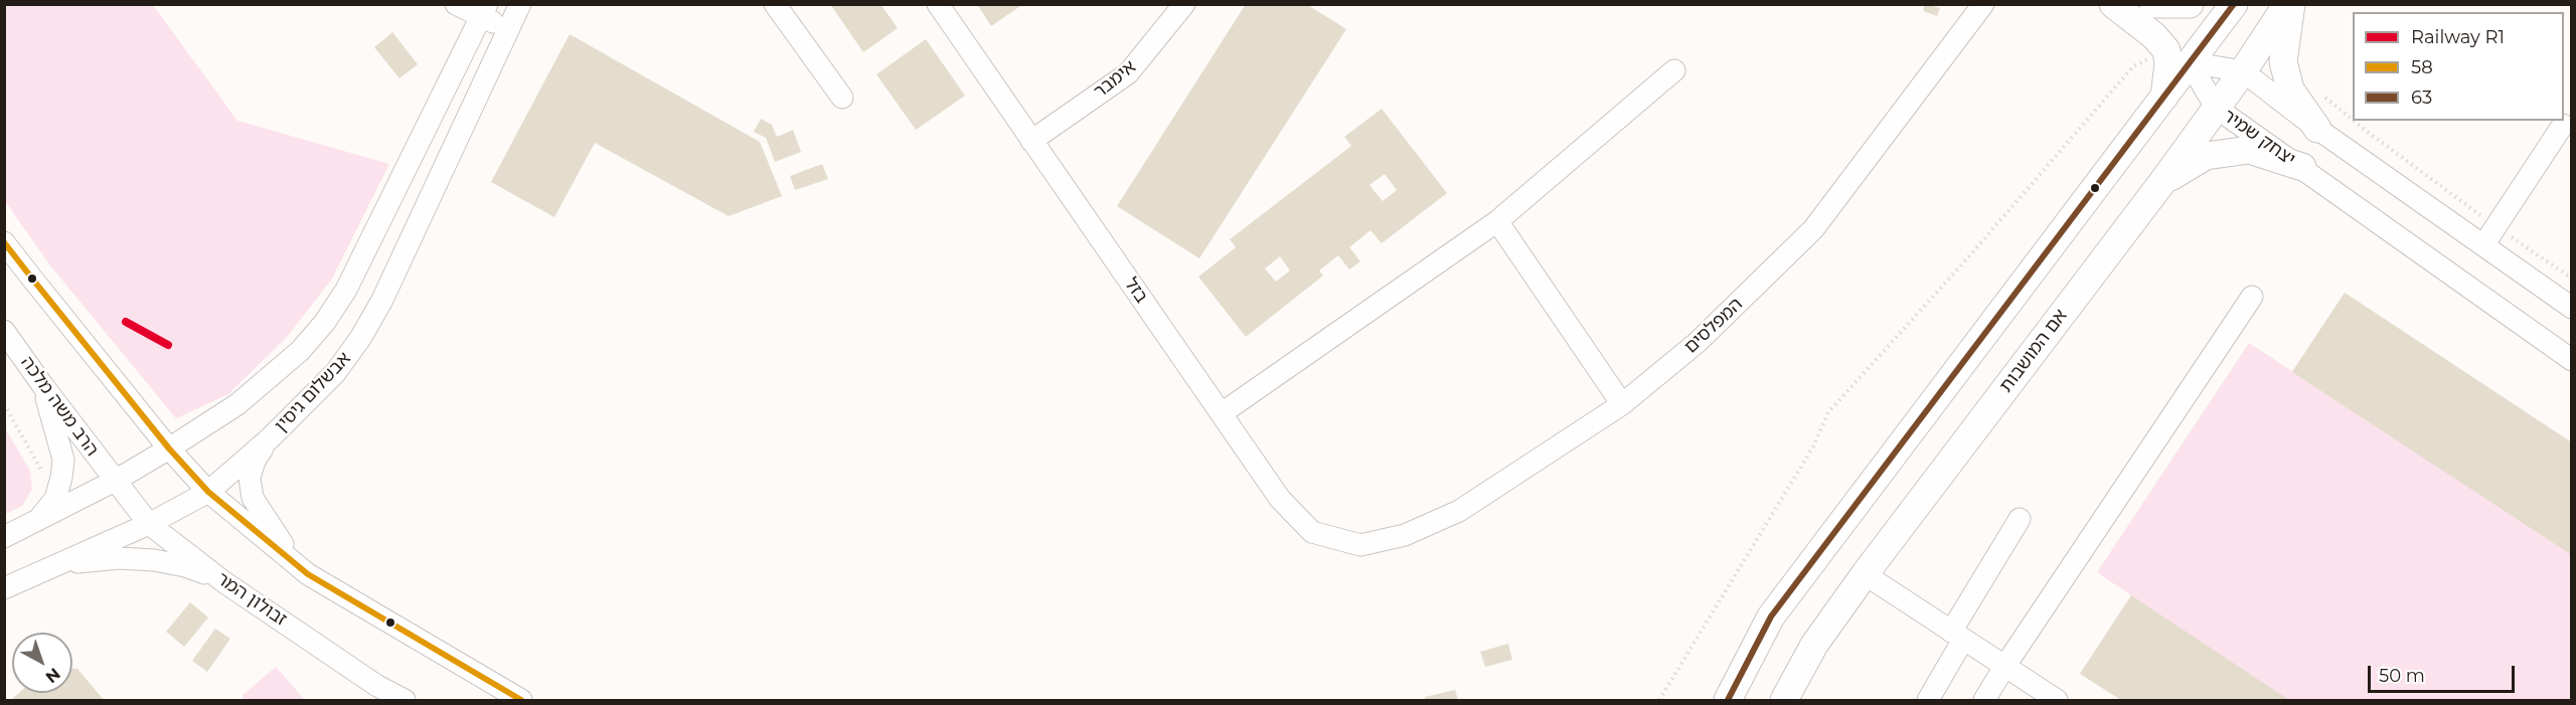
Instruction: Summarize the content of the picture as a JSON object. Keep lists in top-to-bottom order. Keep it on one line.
{"streets":{"main road":["אם המושבות"],"street":["אימבר","יצחק שמיר","בזל","המפלסים","אבשלום גיסין","הרב משה מלכה","זבולון המר"]},"crossings":[["אימבר","בזל"],["יצחק שמיר","אם המושבות"],["בזל","המפלסים"],["אבשלום גיסין","הרב משה מלכה"],["אבשלום גיסין","זבולון המר"],["הרב משה מלכה","זבולון המר"]],"lines":["transit line 63","transit line 58","rail line R1"],"legend":["Railway R1","58","63"],"scale_bar":"50 m","north":"bottom right"}
